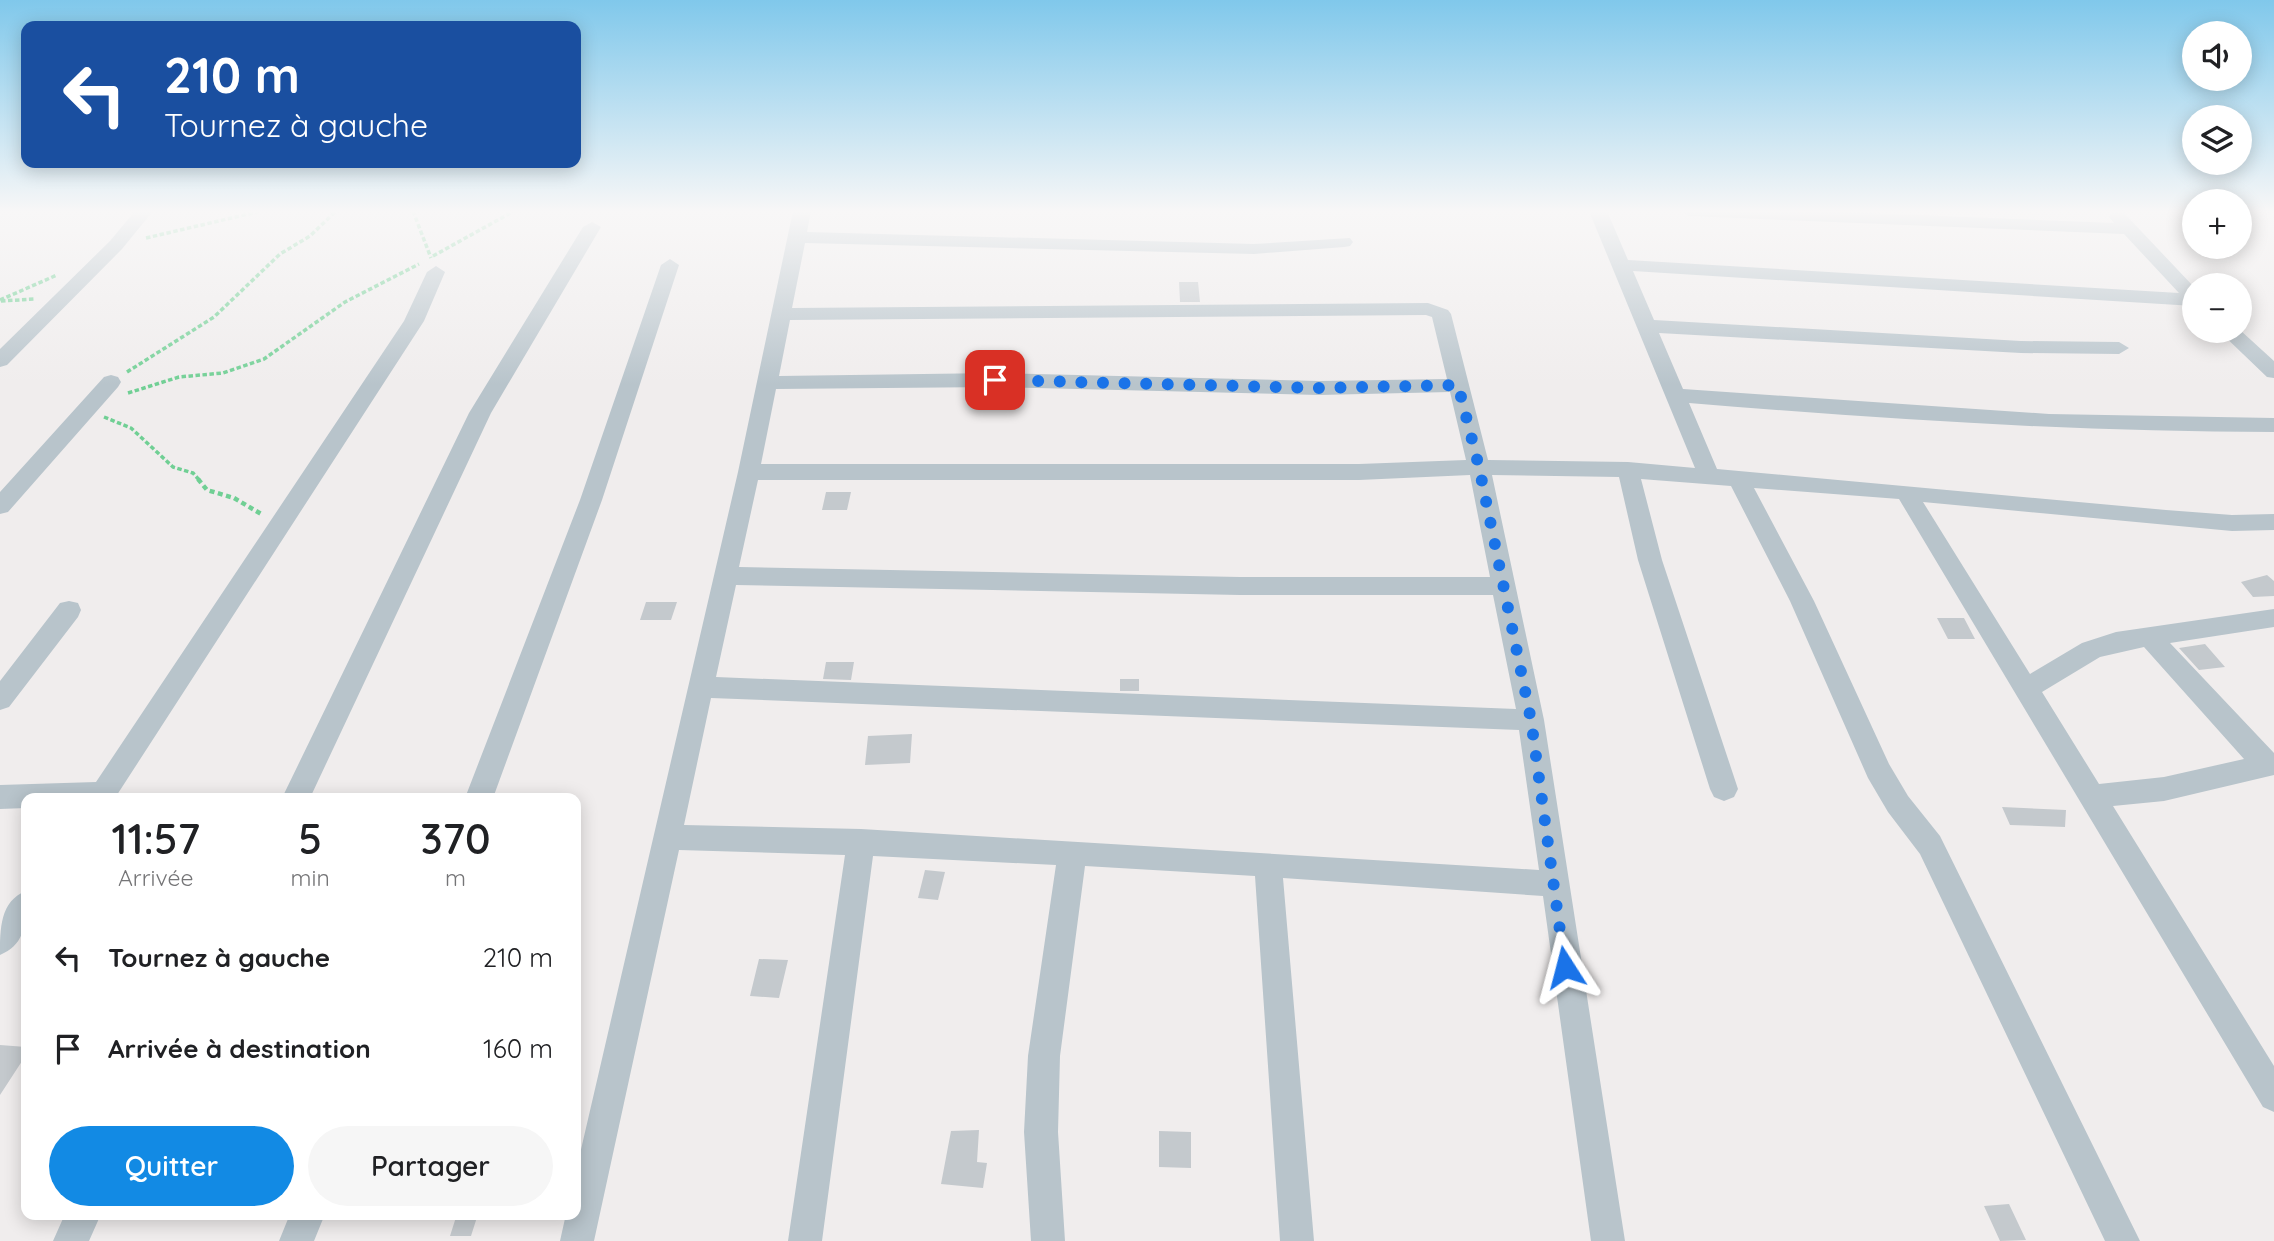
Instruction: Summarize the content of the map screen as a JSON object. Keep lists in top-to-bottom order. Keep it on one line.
{"page":{"map_buttons":["+","−"],"turn":["210 m","Tournez à gauche"],"eta":["11:57","Arrivée","5","min","370","m"],"list":[{"name":"Tournez à gauche","value":"210 m"},{"name":"Arrivée à destination","value":"160 m"}],"buttons":["Quitter","Partager"]}}
